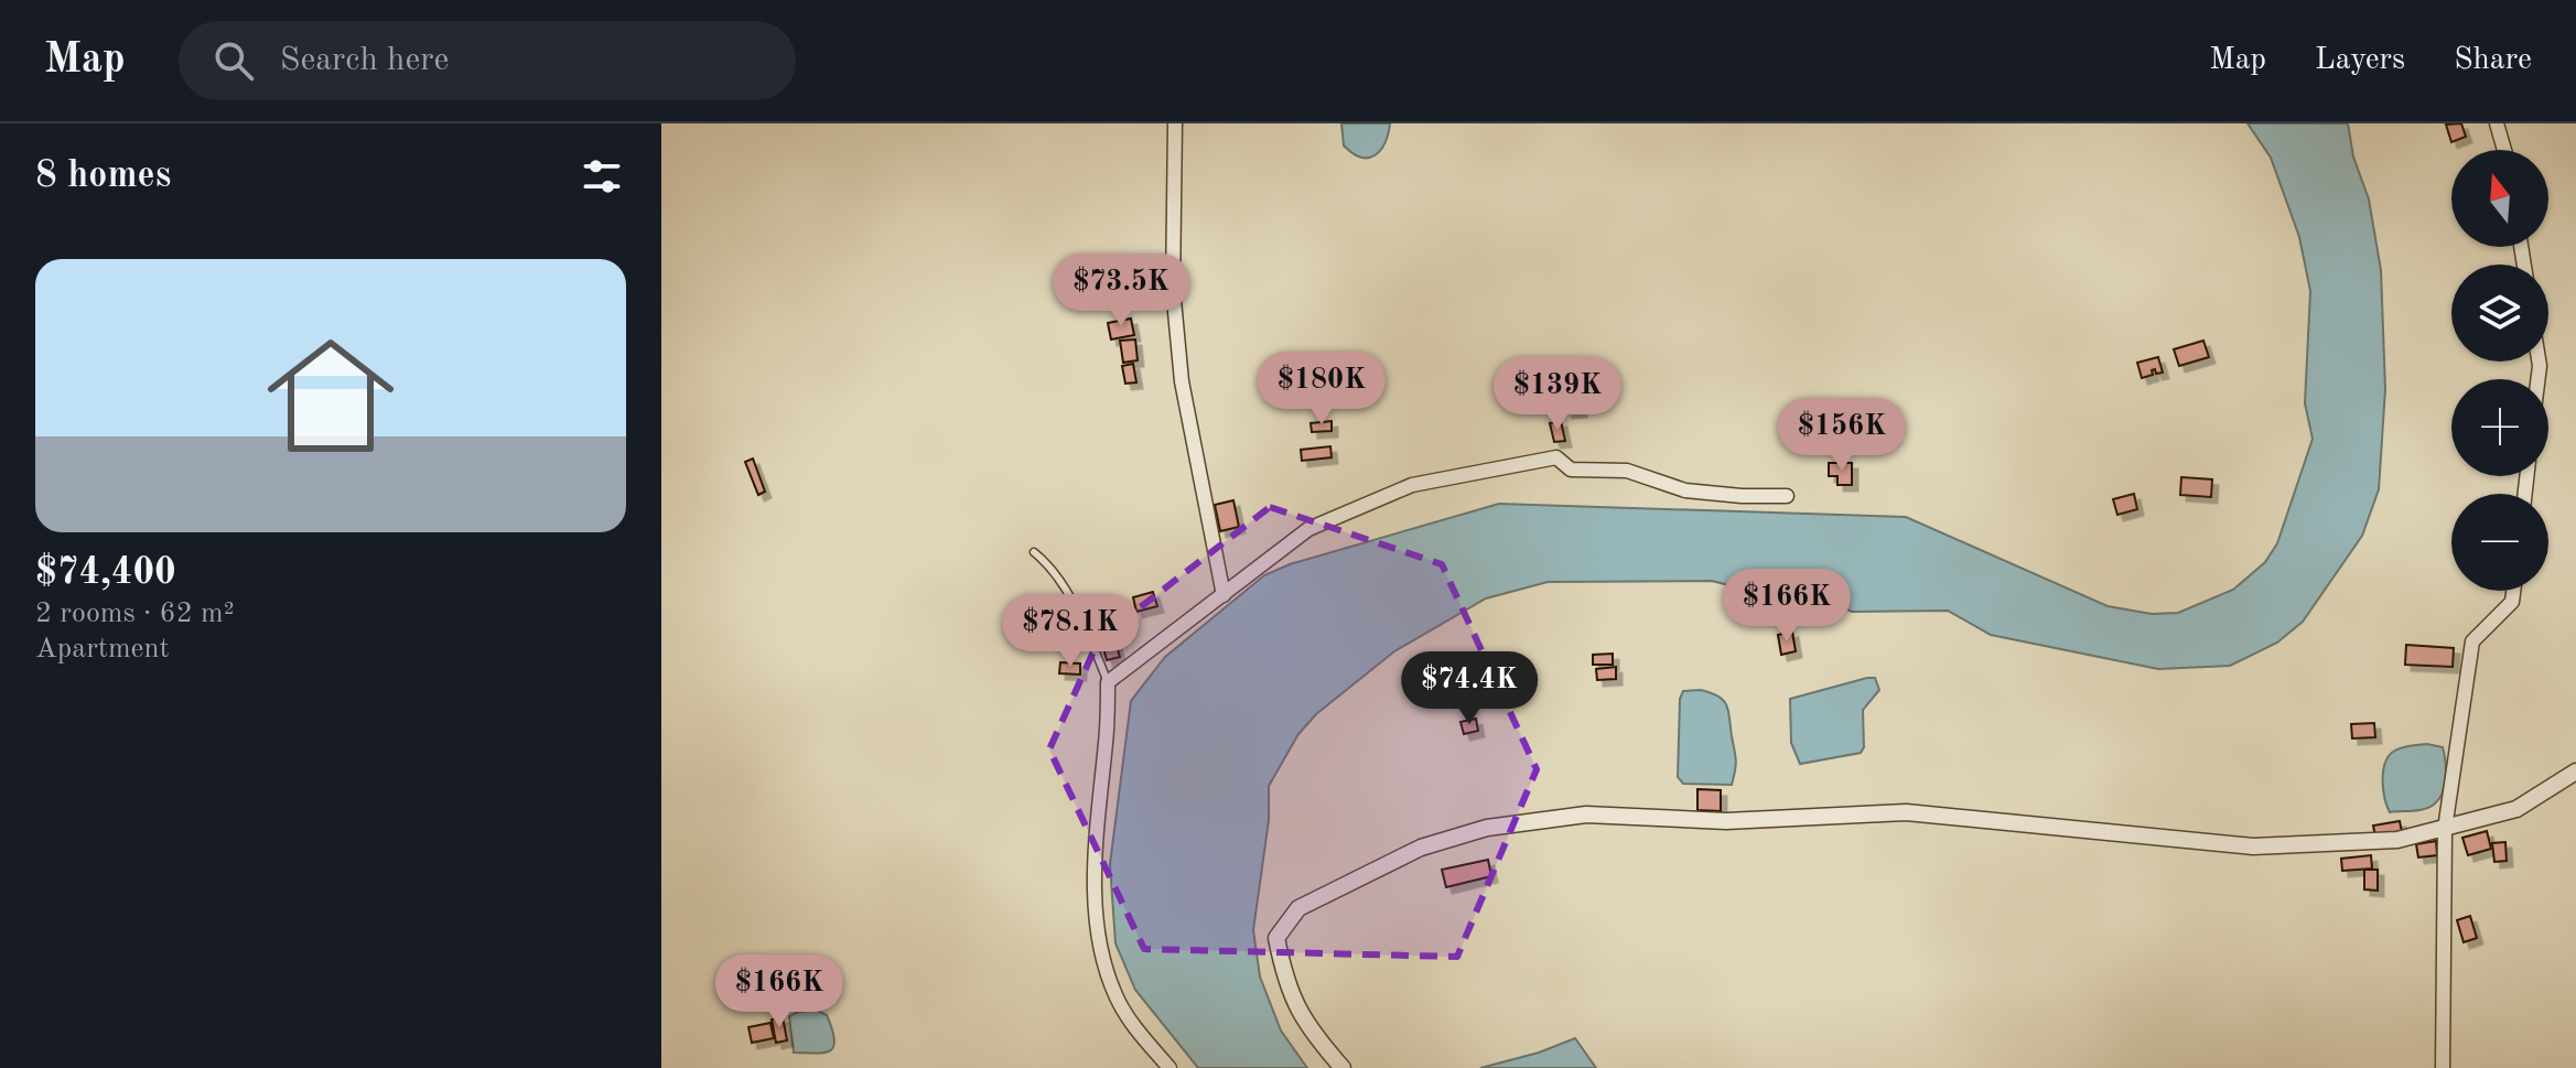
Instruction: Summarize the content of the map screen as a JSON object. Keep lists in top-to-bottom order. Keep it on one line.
{"north":"top","page":{"header":"Map","search":"Search here","nav":["Map","Layers","Share"],"heading":"8 homes","map_buttons":["+","−"],"list":[{"name":"$74,400","note":"2 rooms · 62 m² · Apartment"}],"price":["$73.5K","$180K","$139K","$156K","$166K","$78.1K","$74.4K","$166K"]}}
